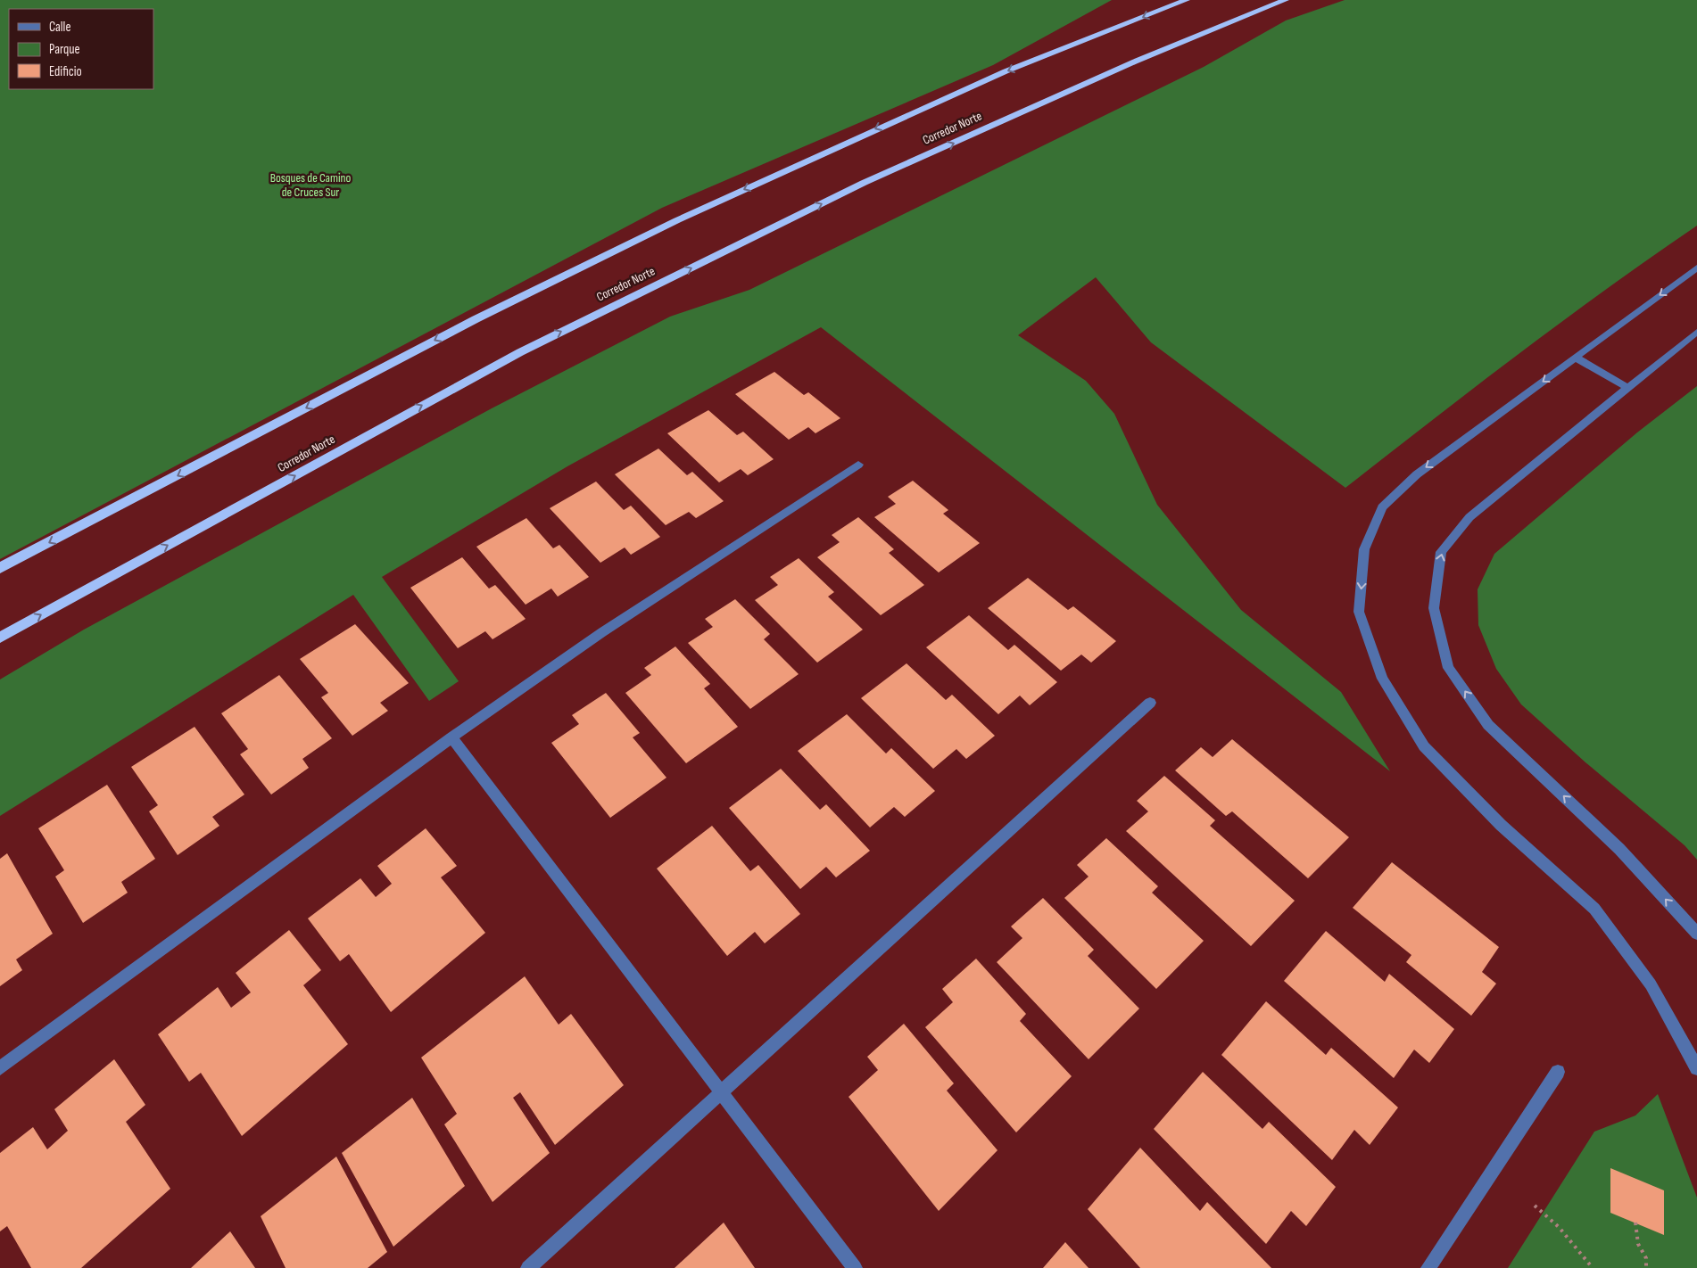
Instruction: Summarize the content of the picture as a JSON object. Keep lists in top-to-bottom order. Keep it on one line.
{"streets":{"highway":["Corredor Norte"]},"parks":["Bosques de Camino de Cruces Sur"],"legend":["Calle","Parque","Edificio"]}
